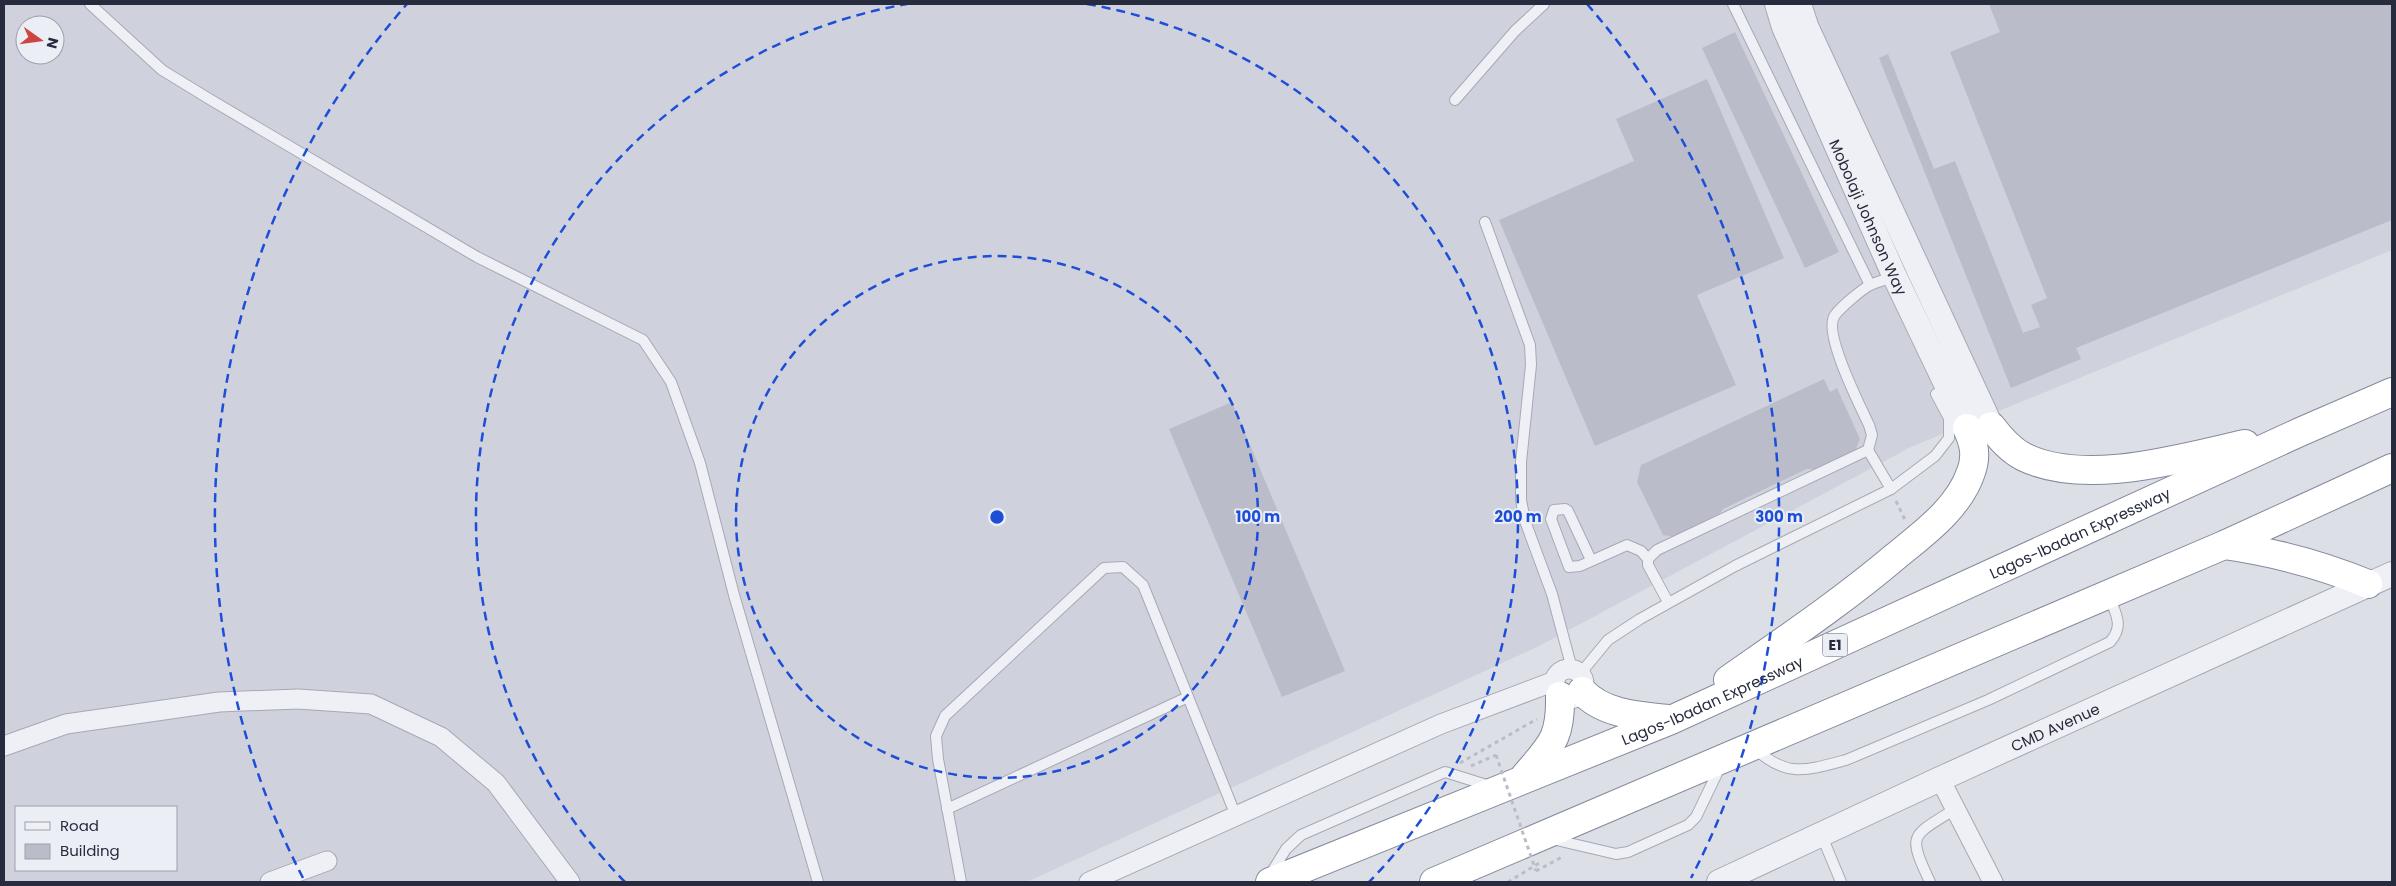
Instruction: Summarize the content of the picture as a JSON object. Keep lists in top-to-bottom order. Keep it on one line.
{"streets":{"highway":["Lagos-Ibadan Expressway","E1"],"street":["Mobolaji Johnson Way","CMD Avenue"]},"legend":["Road","Building"],"north":"right","rings":["100 m","200 m","300 m"]}
